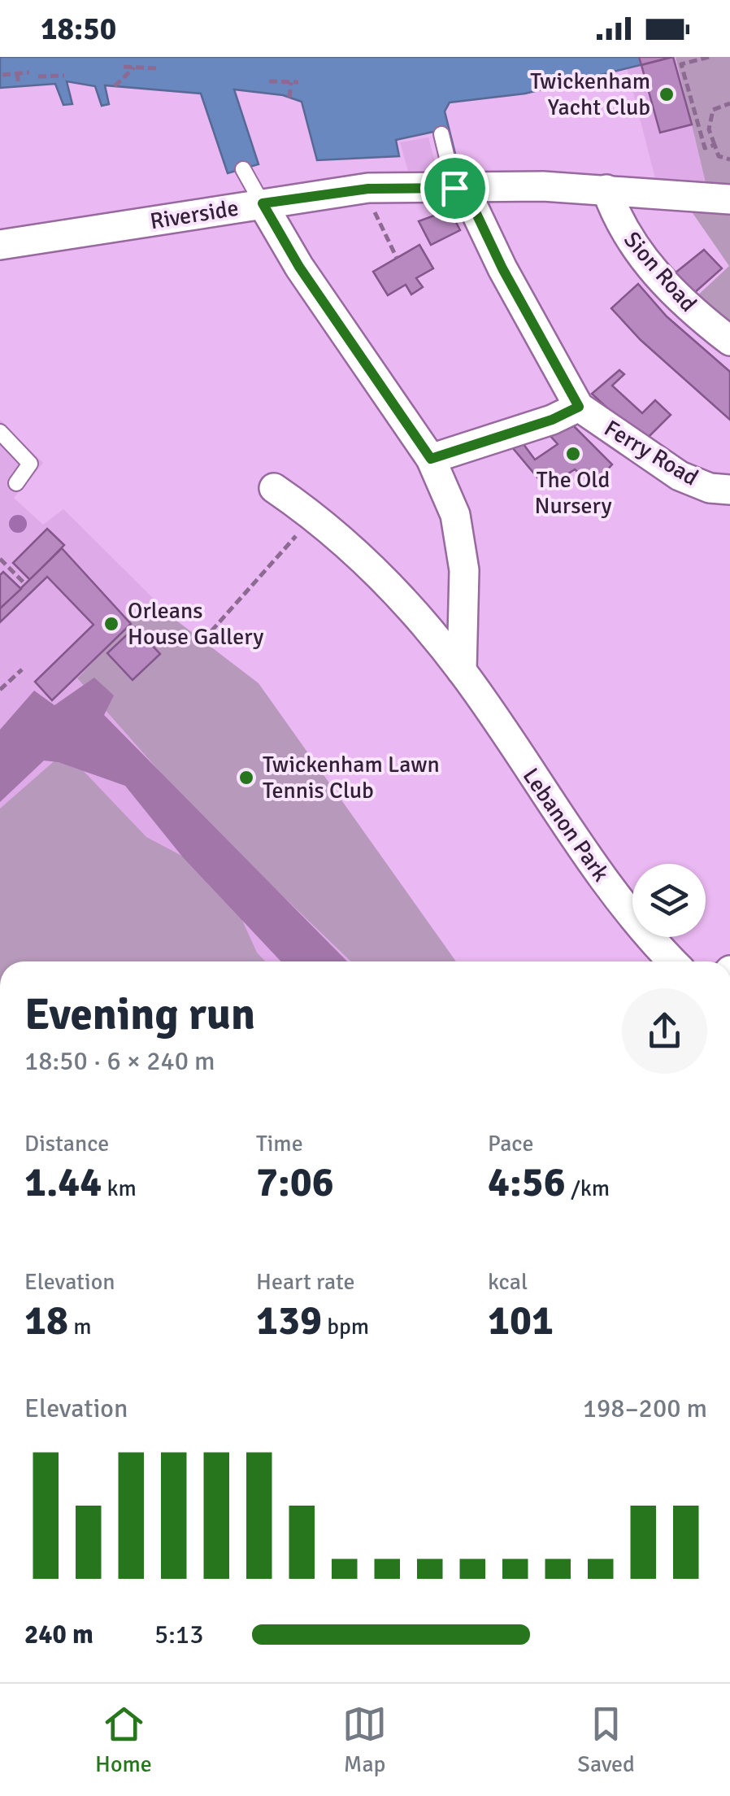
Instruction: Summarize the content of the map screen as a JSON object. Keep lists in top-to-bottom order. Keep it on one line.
{"streets":{"street":["Riverside","Sion Road","Ferry Road","Lebanon Park"]},"crossings":[["Riverside","Sion Road"],["Riverside","Ferry Road"]],"places":["Twickenham Yacht Club","The Old Nursery","Orleans House Gallery","Twickenham Lawn Tennis Club"],"page":{"status":"18:50","heading":["Evening run","18:50 · 6 × 240 m"],"stats":[["Distance","1.44 km"],["Time","7:06"],["Pace","4:56 /km"],["Elevation","18 m"],["Heart rate","139 bpm"],["kcal","101"]],"chart":["Elevation","198–200 m"],"list":[{"name":"240 m","note":"5:13"}],"tabs":["Home","Map","Saved"]}}
